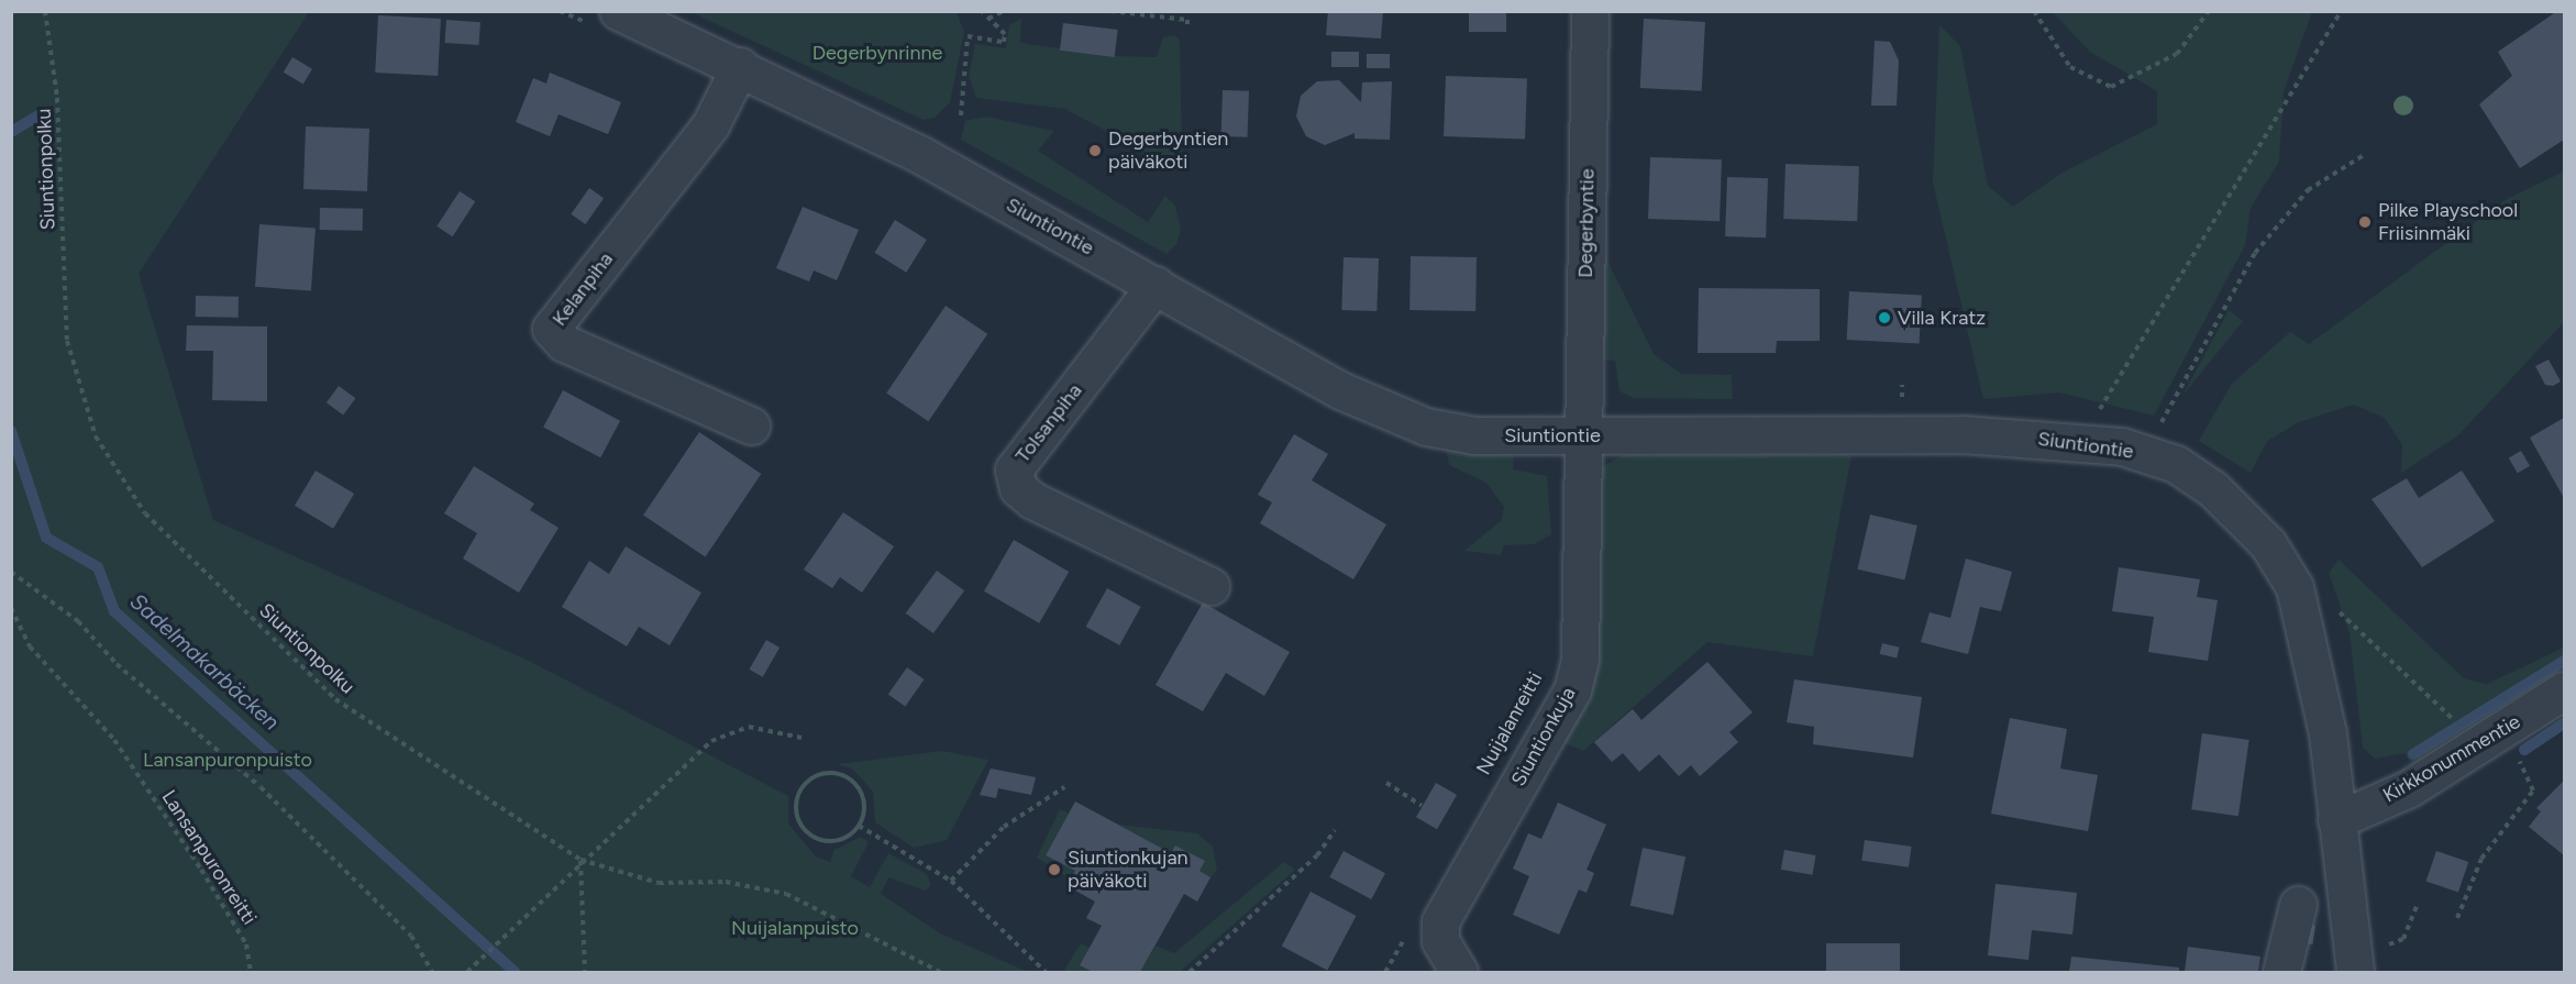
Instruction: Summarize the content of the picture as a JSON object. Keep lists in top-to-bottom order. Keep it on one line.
{"streets":{"street":["Degerbyntie","Siuntiontie","Kelanpiha","Tolsanpiha","Siuntionkuja","Kirkkonummentie"],"path":["Siuntionpolku","Lansanpuronreitti"]},"crossings":[["Degerbyntie","Siuntiontie"],["Degerbyntie","Siuntionkuja"],["Siuntiontie","Kelanpiha"],["Siuntiontie","Tolsanpiha"],["Siuntiontie","Siuntionkuja"],["Siuntiontie","Kirkkonummentie"]],"water":["Sadelmakarbäcken"],"parks":["Degerbynrinne","Lansanpuronpuisto","Nuijalanpuisto"],"places":["Degerbyntien päiväkoti","Pilke Playschool Friisinmäki","Villa Kratz","Siuntionkujan päiväkoti"]}
